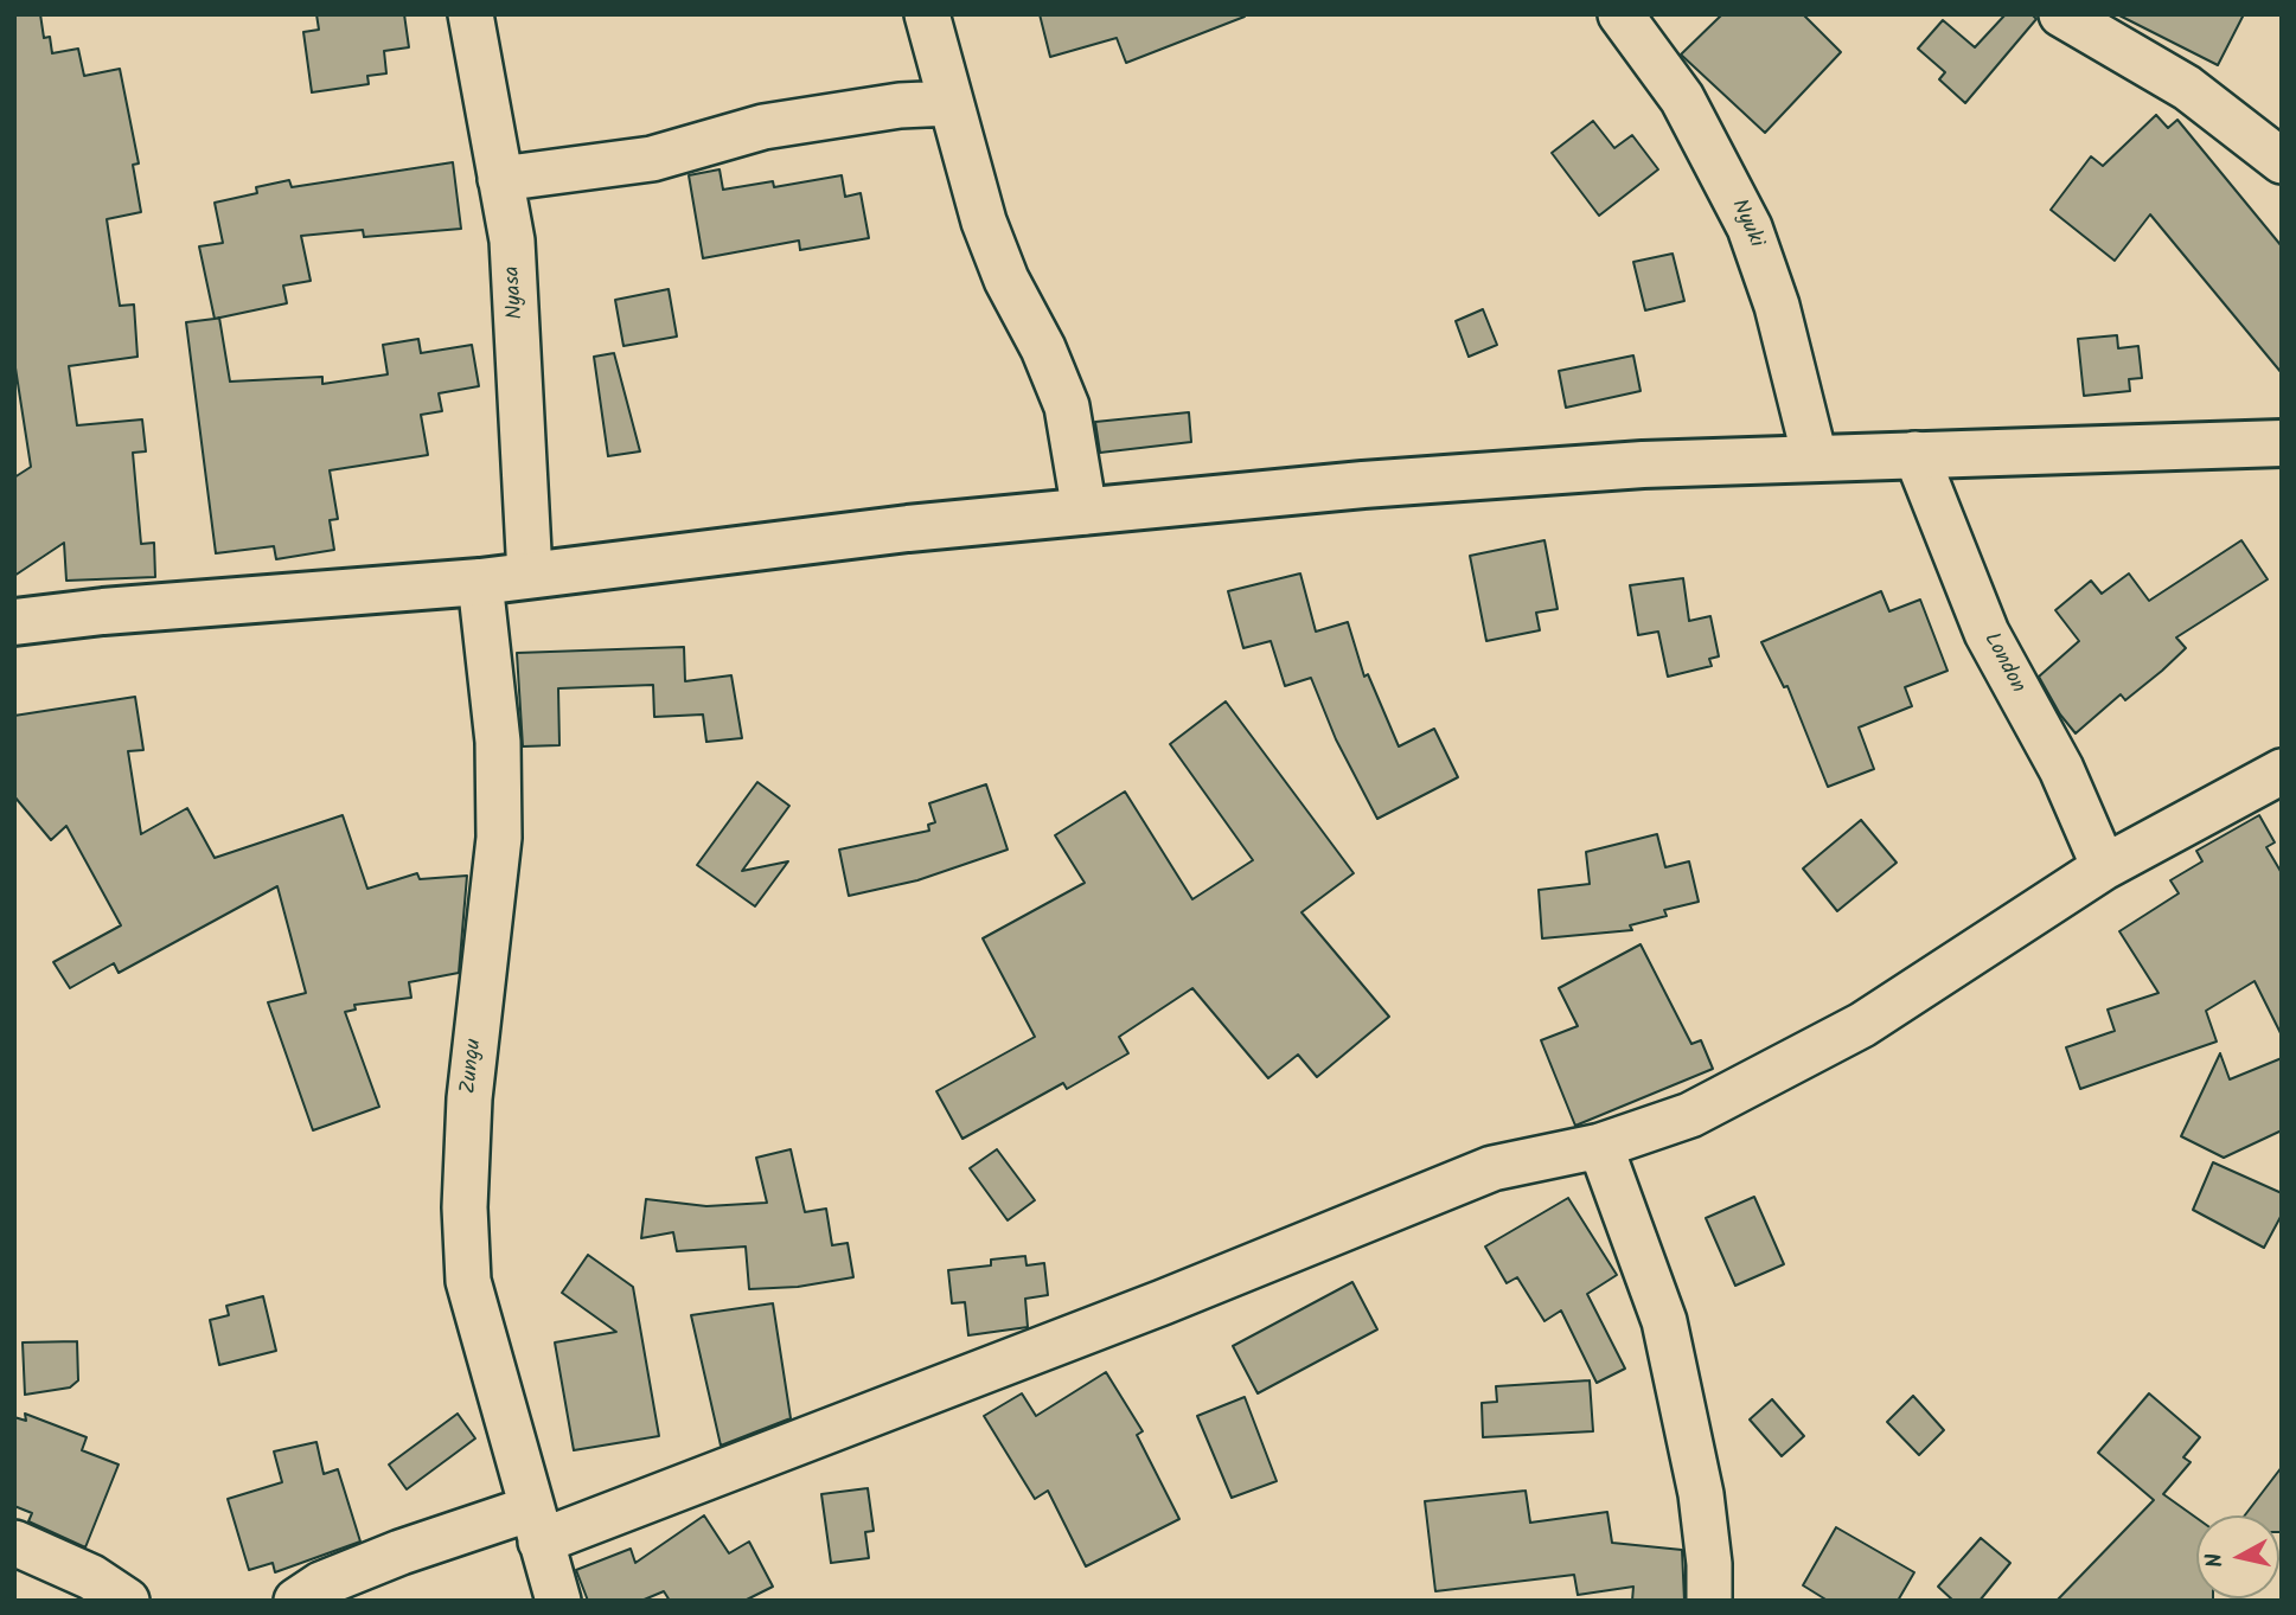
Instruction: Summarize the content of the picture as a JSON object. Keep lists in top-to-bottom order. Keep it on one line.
{"streets":{"street":["Nyuki","Nyasa","London","Zungu"]},"north":"left"}
